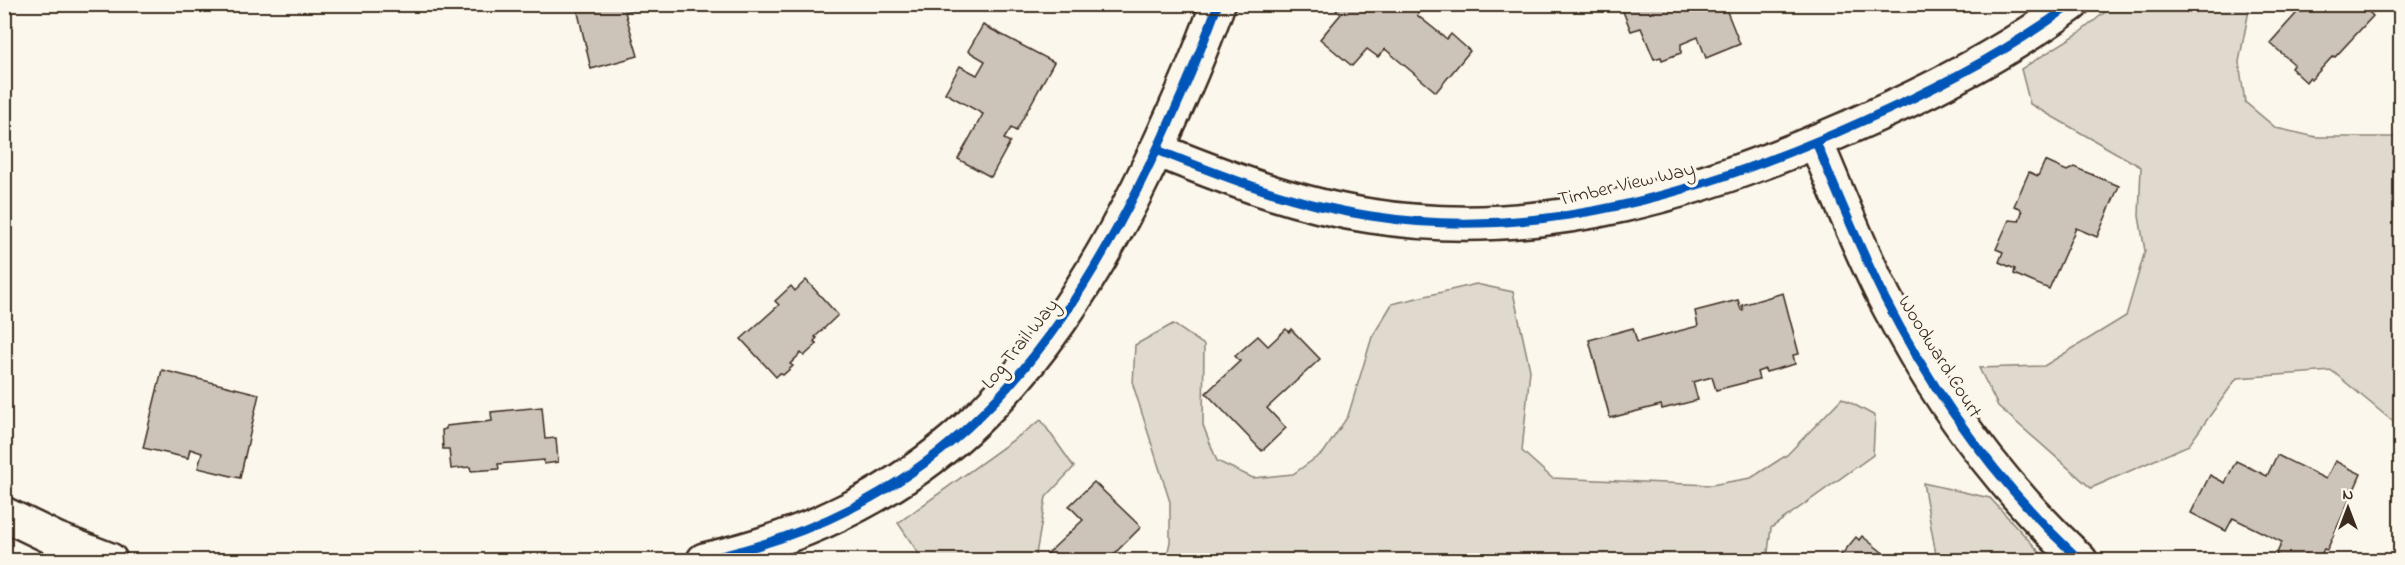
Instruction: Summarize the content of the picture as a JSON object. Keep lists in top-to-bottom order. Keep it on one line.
{"streets":{"street":["Timber View Way","Log Trail Way","Woodward Court"]},"crossings":[["Timber View Way","Log Trail Way"],["Timber View Way","Woodward Court"]],"north":"top"}
